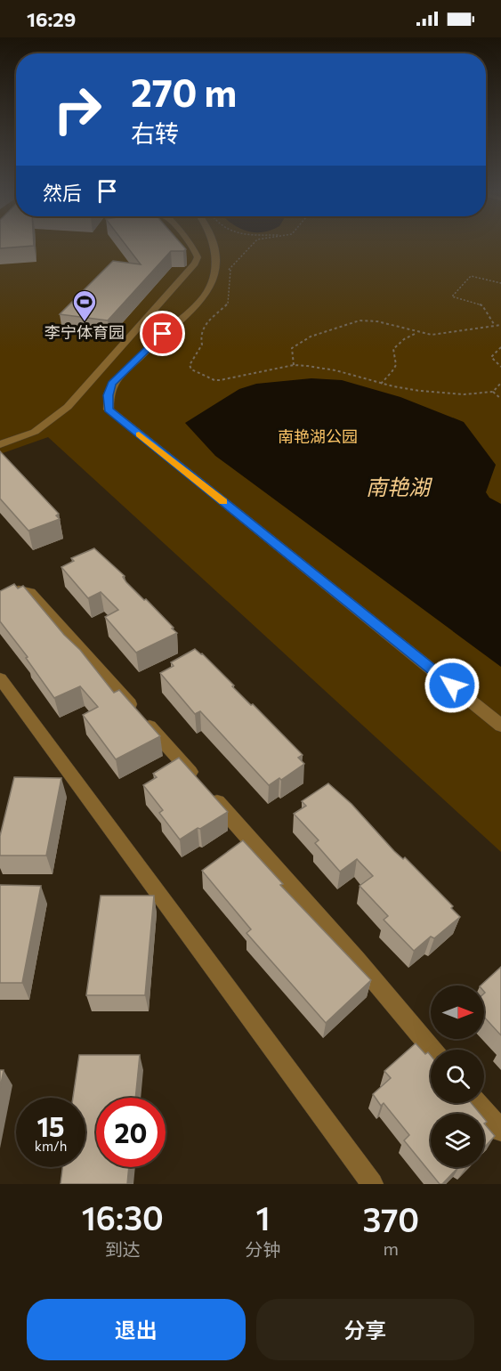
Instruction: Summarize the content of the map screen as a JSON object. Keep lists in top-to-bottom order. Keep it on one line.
{"water":["南艳湖"],"parks":["南艳湖公园"],"places":{"sports":["李宁体育园"]},"north":"right","page":{"status":"16:29","turn":["270 m","右转"],"then":"然后","speed":"15 km/h","limit":"20","eta":["16:30","到达","1","分钟","370","m"],"buttons":["退出","分享"]}}
